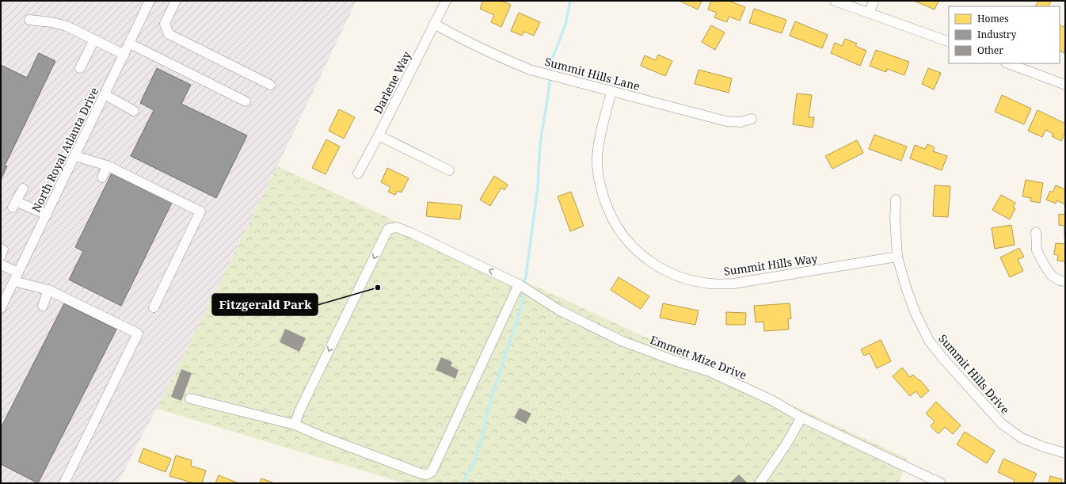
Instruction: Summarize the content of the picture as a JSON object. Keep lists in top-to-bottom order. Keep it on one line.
{"streets":{"street":["Summit Hills Lane","Darlene Way","North Royal Atlanta Drive","Summit Hills Way","Emmett Mize Drive","Summit Hills Drive"]},"crossings":[["Summit Hills Lane","Darlene Way"],["Summit Hills Lane","Summit Hills Way"],["Summit Hills Way","Summit Hills Drive"]],"places":["Fitzgerald Park"],"legend":["Homes","Industry","Other"]}
